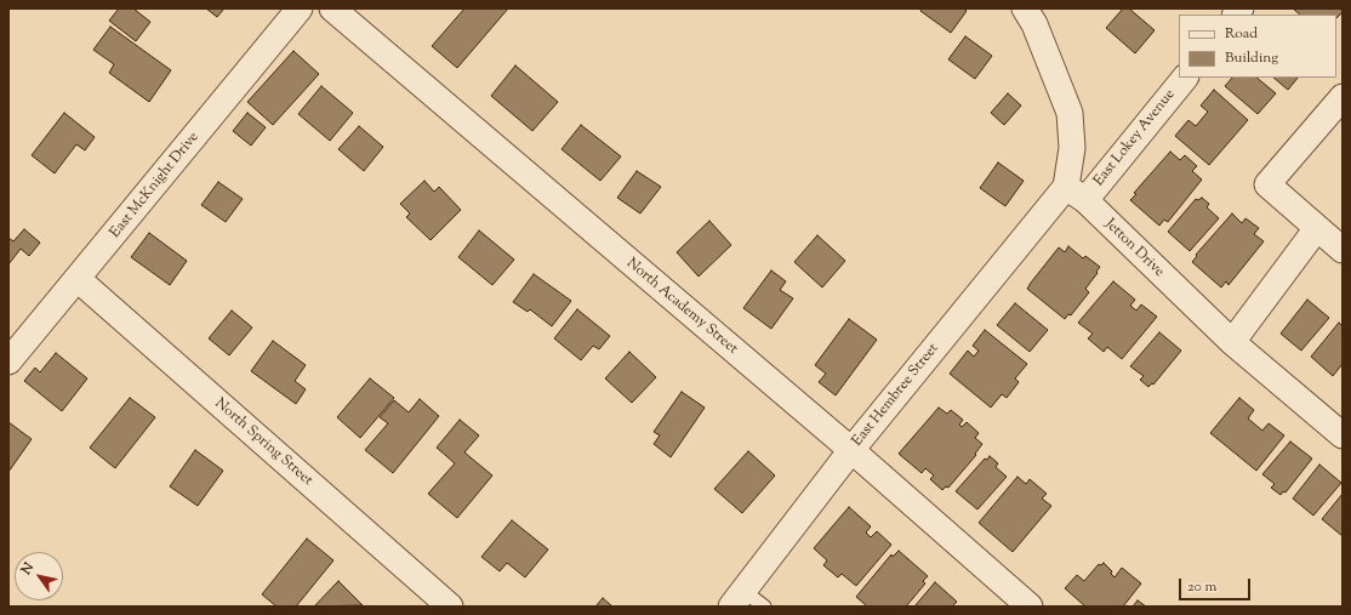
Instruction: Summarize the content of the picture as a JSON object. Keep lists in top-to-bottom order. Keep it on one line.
{"streets":{"street":["East Lokey Avenue","East McKnight Drive","Jetton Drive","North Academy Street","East Hembree Street","North Spring Street"]},"crossings":[["East Lokey Avenue","Jetton Drive"],["East Lokey Avenue","East Hembree Street"],["East McKnight Drive","North Spring Street"],["Jetton Drive","East Hembree Street"],["North Academy Street","East Hembree Street"]],"legend":["Road","Building"],"scale_bar":"20 m","north":"top left"}
